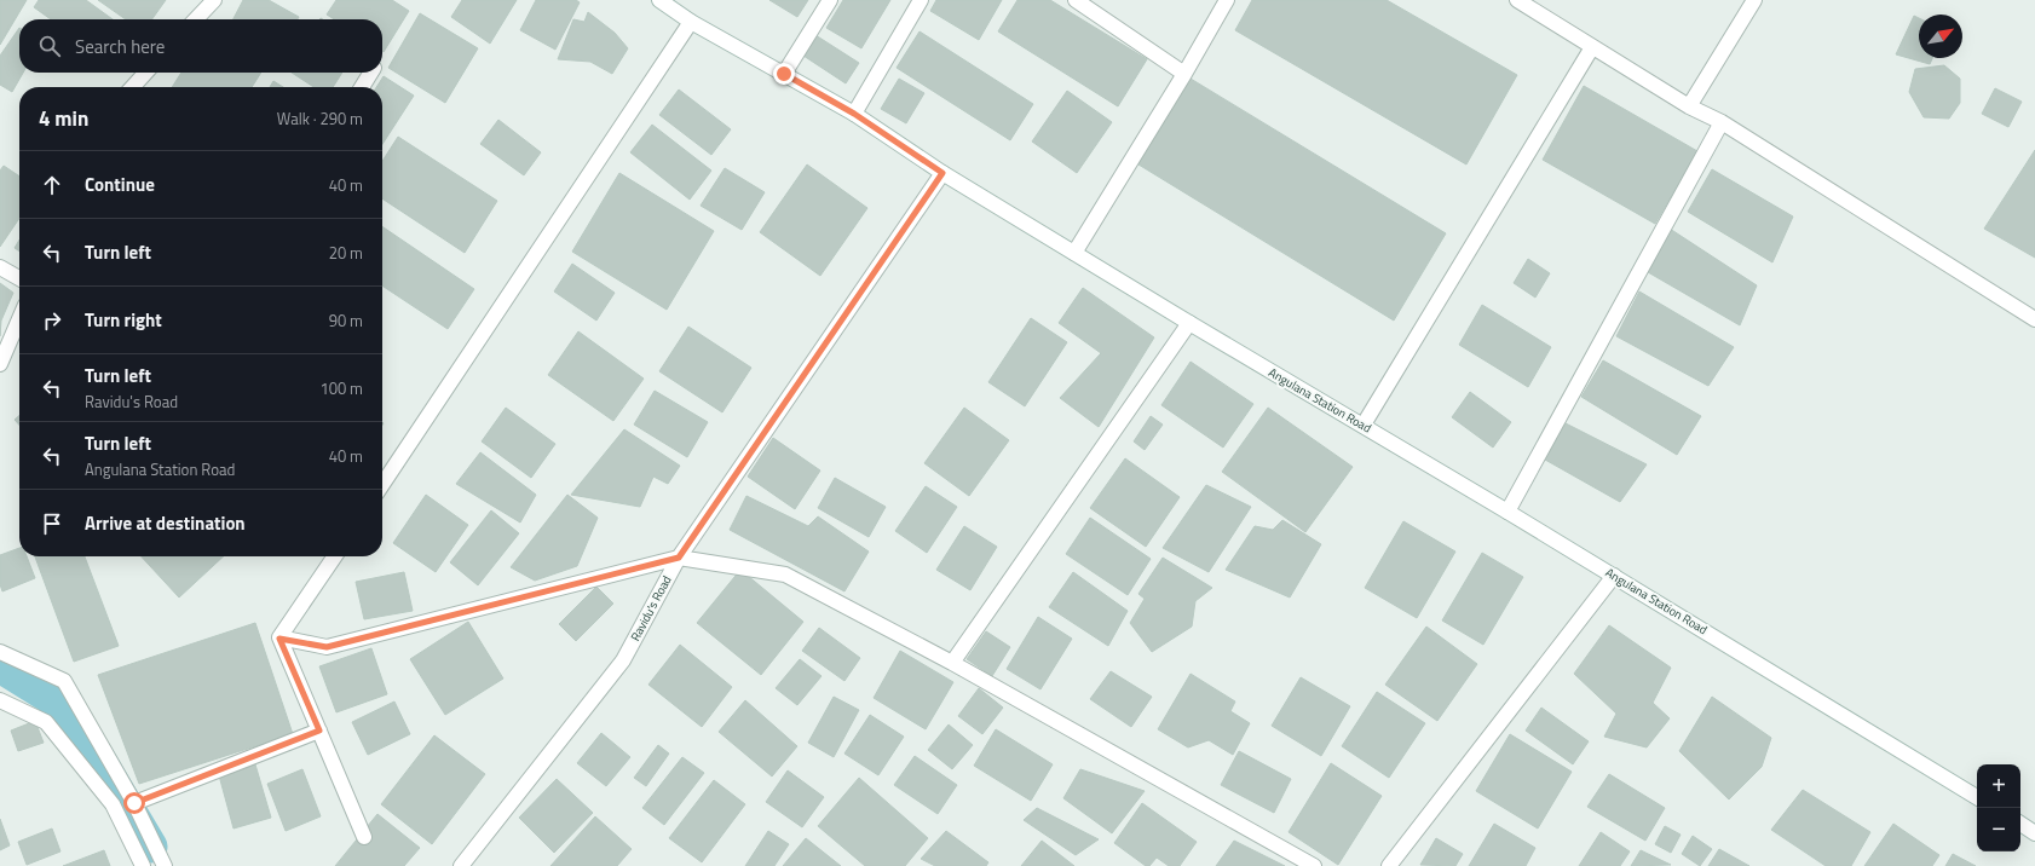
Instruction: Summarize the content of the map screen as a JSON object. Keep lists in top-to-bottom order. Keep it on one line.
{"streets":{"street":["Angulana Station Road","Ravidu's Road"]},"crossings":[["Angulana Station Road","Ravidu's Road"]],"north":"top right","page":{"search":"Search here","heading":["4 min","Walk · 290 m"],"list":[["Continue","40 m"],["Turn left","20 m"],["Turn right","90 m"],["Turn left","Ravidu's Road","100 m"],["Turn left","Angulana Station Road","40 m"],"Arrive at destination"],"map_buttons":["+","−"]}}
